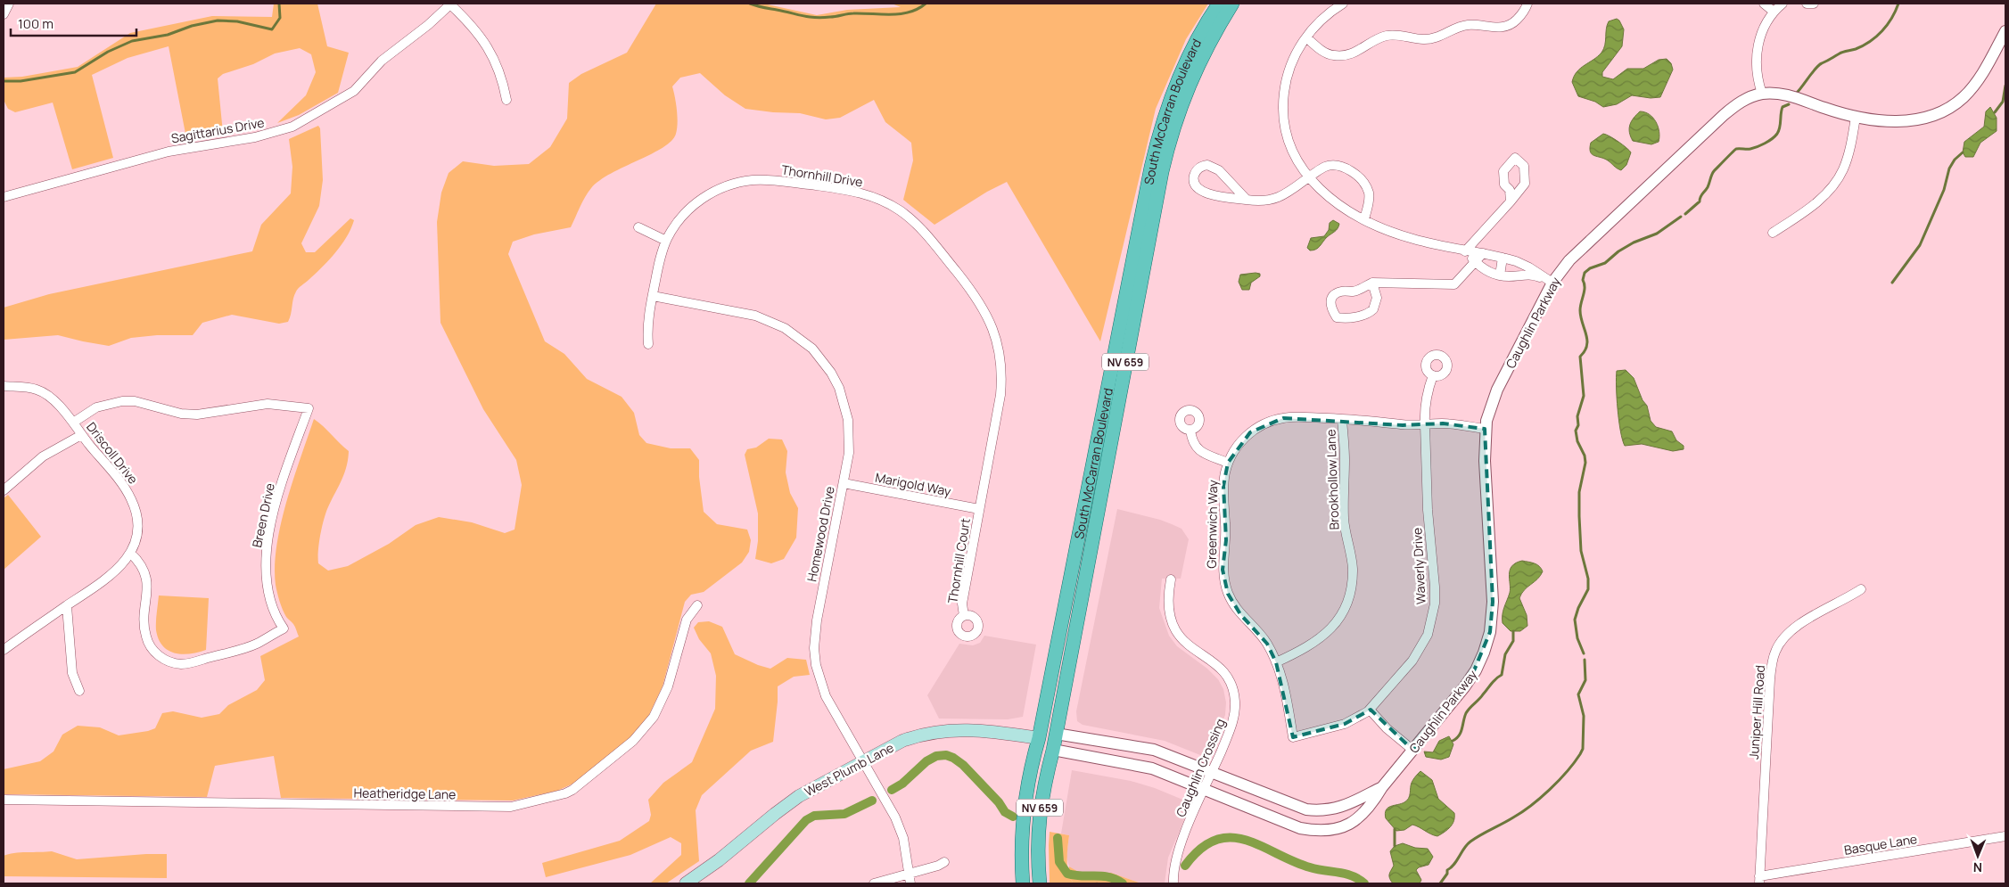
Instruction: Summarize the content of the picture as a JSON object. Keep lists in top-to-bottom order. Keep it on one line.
{"streets":{"main road":["South McCarran Boulevard","Caughlin Parkway","NV 659","West Plumb Lane"],"street":["Sagittarius Drive","Thornhill Drive","Driscoll Drive","Brookhollow Lane","Marigold Way","Breen Drive","Greenwich Way","Homewood Drive","Thornhill Court","Waverly Drive","Juniper Hill Road","Caughlin Crossing","Heatheridge Lane","Basque Lane"]},"crossings":[["South McCarran Boulevard","Caughlin Parkway"],["South McCarran Boulevard","West Plumb Lane"],["Thornhill Drive","Marigold Way"],["Thornhill Drive","Homewood Drive"],["Thornhill Drive","Thornhill Court"],["Caughlin Parkway","Greenwich Way"],["Caughlin Parkway","Caughlin Crossing"],["Caughlin Parkway","West Plumb Lane"],["Driscoll Drive","Breen Drive"],["Brookhollow Lane","Greenwich Way"],["Marigold Way","Homewood Drive"],["Marigold Way","Thornhill Court"],["Greenwich Way","Waverly Drive"],["Homewood Drive","West Plumb Lane"],["Juniper Hill Road","Basque Lane"]],"scale_bar":"100 m","north":"bottom"}
